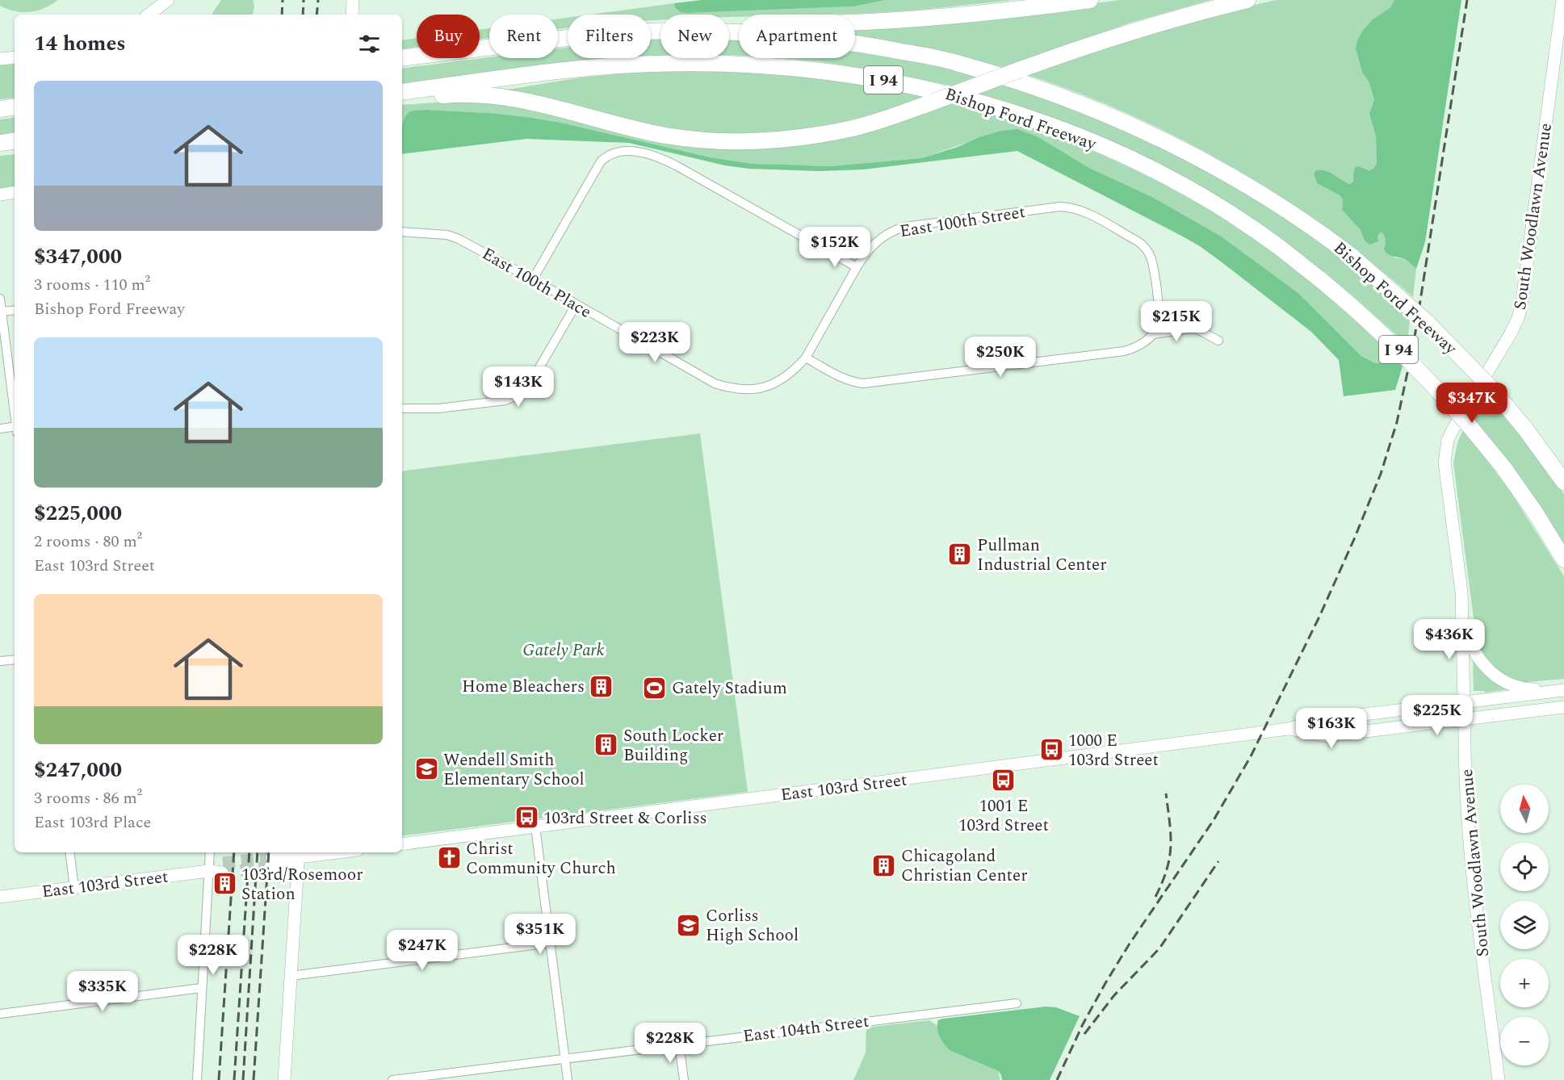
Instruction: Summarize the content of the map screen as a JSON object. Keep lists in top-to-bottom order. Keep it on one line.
{"streets":{"highway":["I 94","Bishop Ford Freeway"],"main road":["South Woodlawn Avenue","East 103rd Street"],"street":["East 100th Street","East 100th Place","East 104th Street"]},"crossings":[["South Woodlawn Avenue","East 103rd Street"],["East 100th Street","East 100th Place"]],"parks":["Gately Park"],"places":{"building":["Pullman Industrial Center","Home Bleachers","South Locker Building","Chicagoland Christian Center","103rd/Rosemoor Station"],"sports":["Gately Stadium"],"bus stop":["1000 E 103rd Street","1001 E 103rd Street","103rd Street & Corliss"],"school or university":["Wendell Smith Elementary School","Corliss High School"],"church":["Christ Community Church"]},"north":"top","page":{"chip":["Buy","Rent","Filters","New","Apartment"],"heading":"14 homes","list":[{"name":"$347,000","note":"3 rooms · 110 m² · Bishop Ford Freeway"},{"name":"$225,000","note":"2 rooms · 80 m² · East 103rd Street"},{"name":"$247,000","note":"3 rooms · 86 m² · East 103rd Place"}],"price":["$152K","$215K","$223K","$250K","$143K","$347K","$436K","$225K","$163K","$351K","$247K","$228K","$335K","$228K"],"map_buttons":["+","−"]}}
